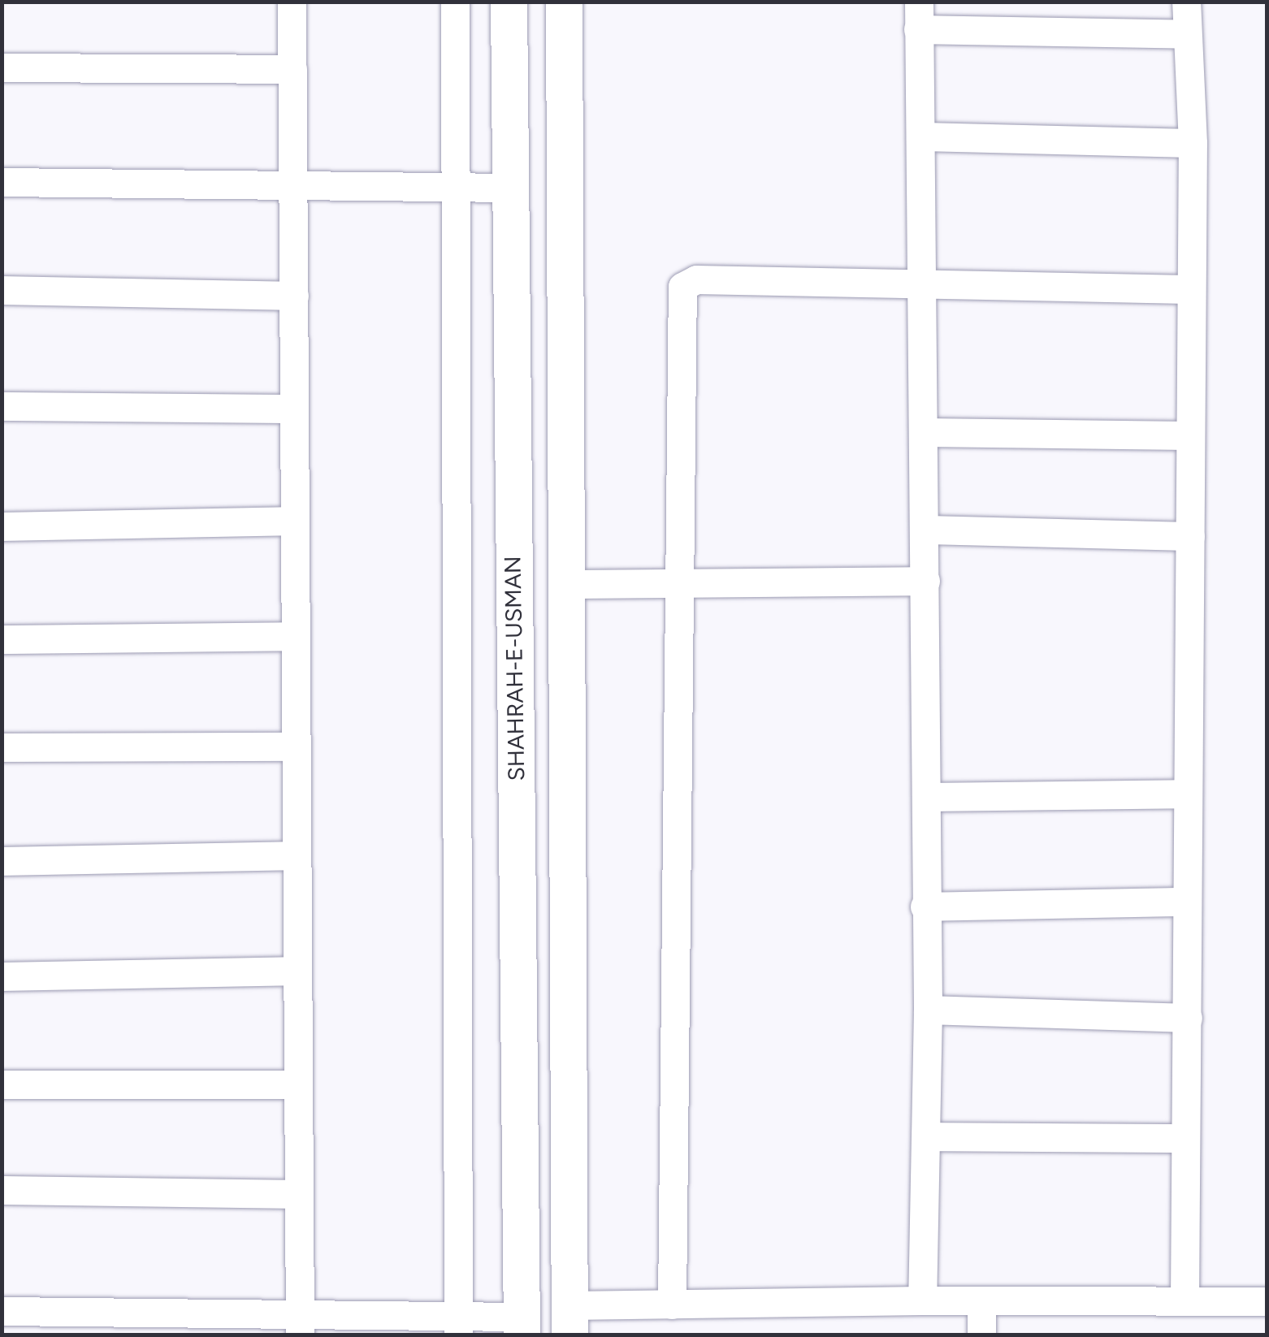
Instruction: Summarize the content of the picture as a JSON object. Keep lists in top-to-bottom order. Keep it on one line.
{"streets":{"main road":["SHAHRAH-E-USMAN"]}}
